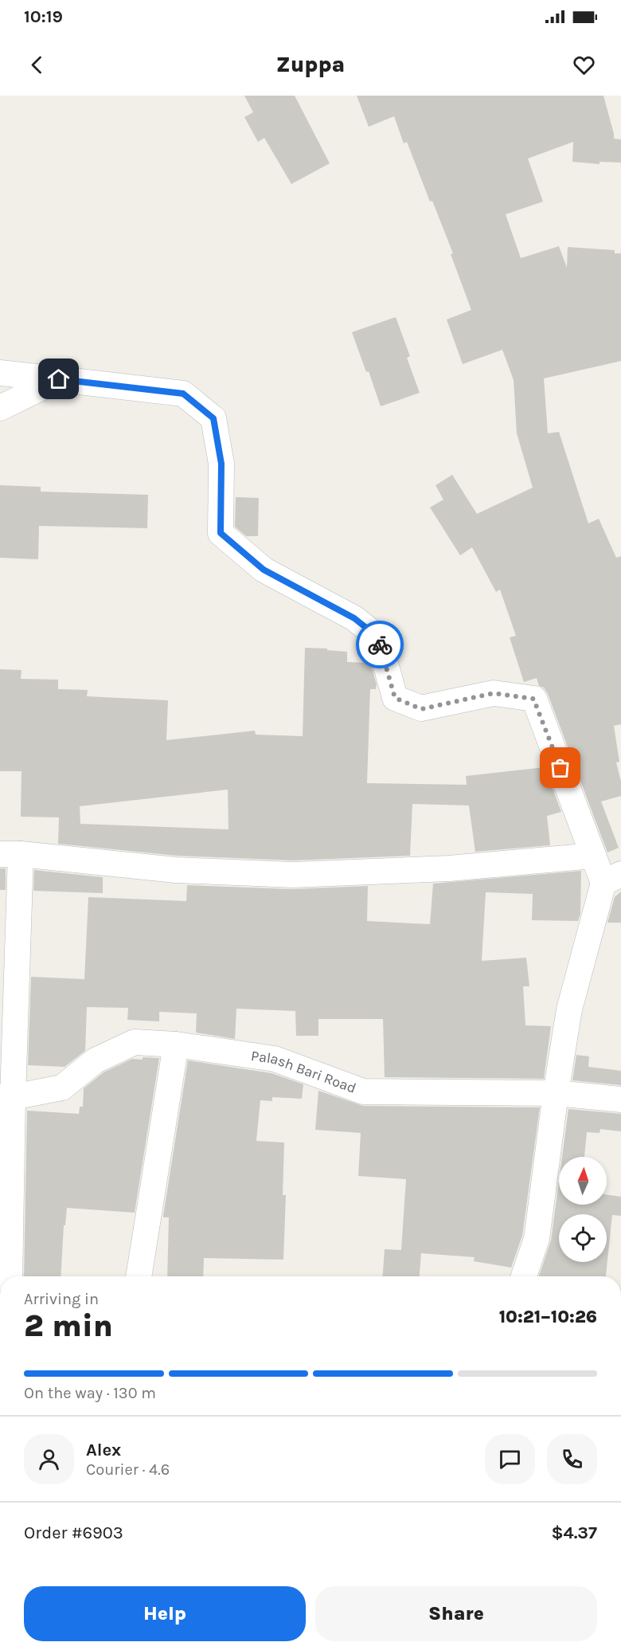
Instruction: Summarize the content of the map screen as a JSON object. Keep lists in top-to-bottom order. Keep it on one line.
{"streets":{"street":["Palash Bari Road"]},"north":"top","page":{"status":"10:19","header":"Zuppa","heading":["2 min","Arriving in","10:21–10:26"],"panel":["Alex","Courier · 4.6","Order #6903","$4.37"],"bar":"On the way · 130 m","buttons":["Help","Share"]}}
